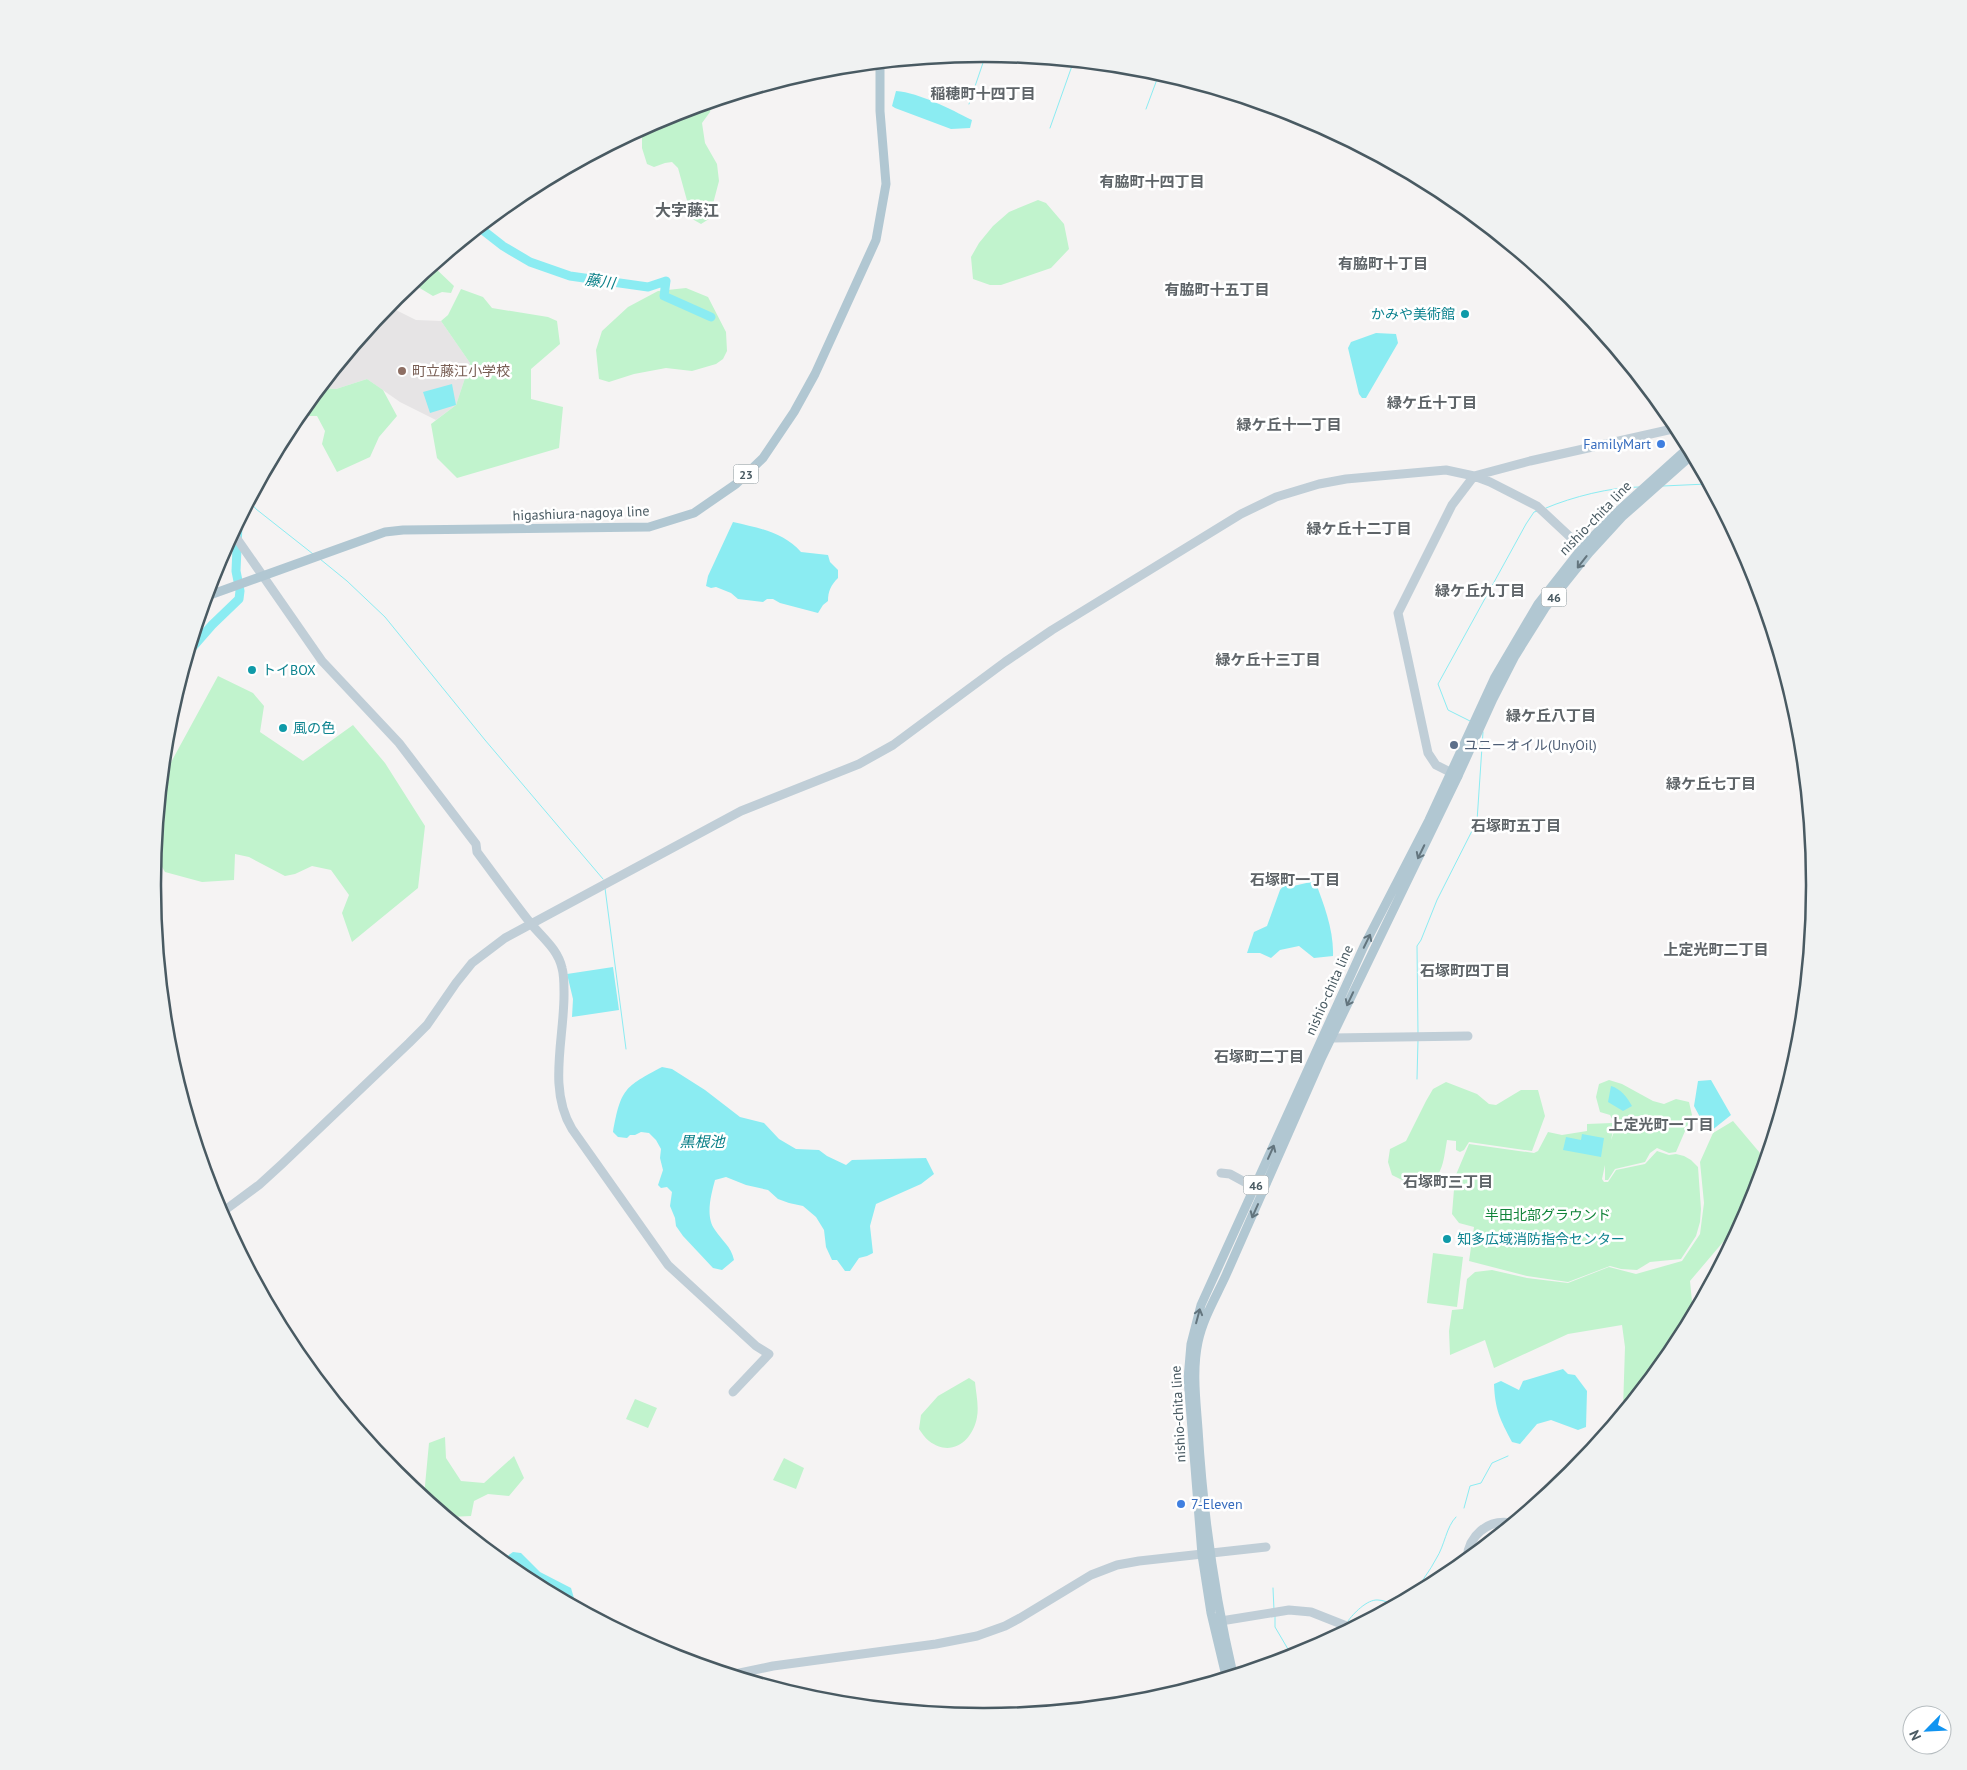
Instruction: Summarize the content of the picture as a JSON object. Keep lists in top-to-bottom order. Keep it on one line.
{"streets":{"main road":["23","higashiura-nagoya line","nishio-chita line","46"]},"districts":["稲穂町十四丁目","有脇町十四丁目","大字藤江","有脇町十丁目","有脇町十五丁目","緑ケ丘十丁目","緑ケ丘十一丁目","緑ケ丘十二丁目","緑ケ丘九丁目","緑ケ丘十三丁目","緑ケ丘八丁目","緑ケ丘七丁目","石塚町五丁目","石塚町一丁目","上定光町二丁目","石塚町四丁目","石塚町二丁目","上定光町一丁目","石塚町三丁目"],"water":["藤川","黒根池"],"parks":["半田北部グラウンド"],"places":["かみや美術館","町立藤江小学校","FamilyMart","トイBOX","風の色","ユニーオイル(UnyOil)","知多広域消防指令センター","7-Eleven"],"north":"bottom left"}
